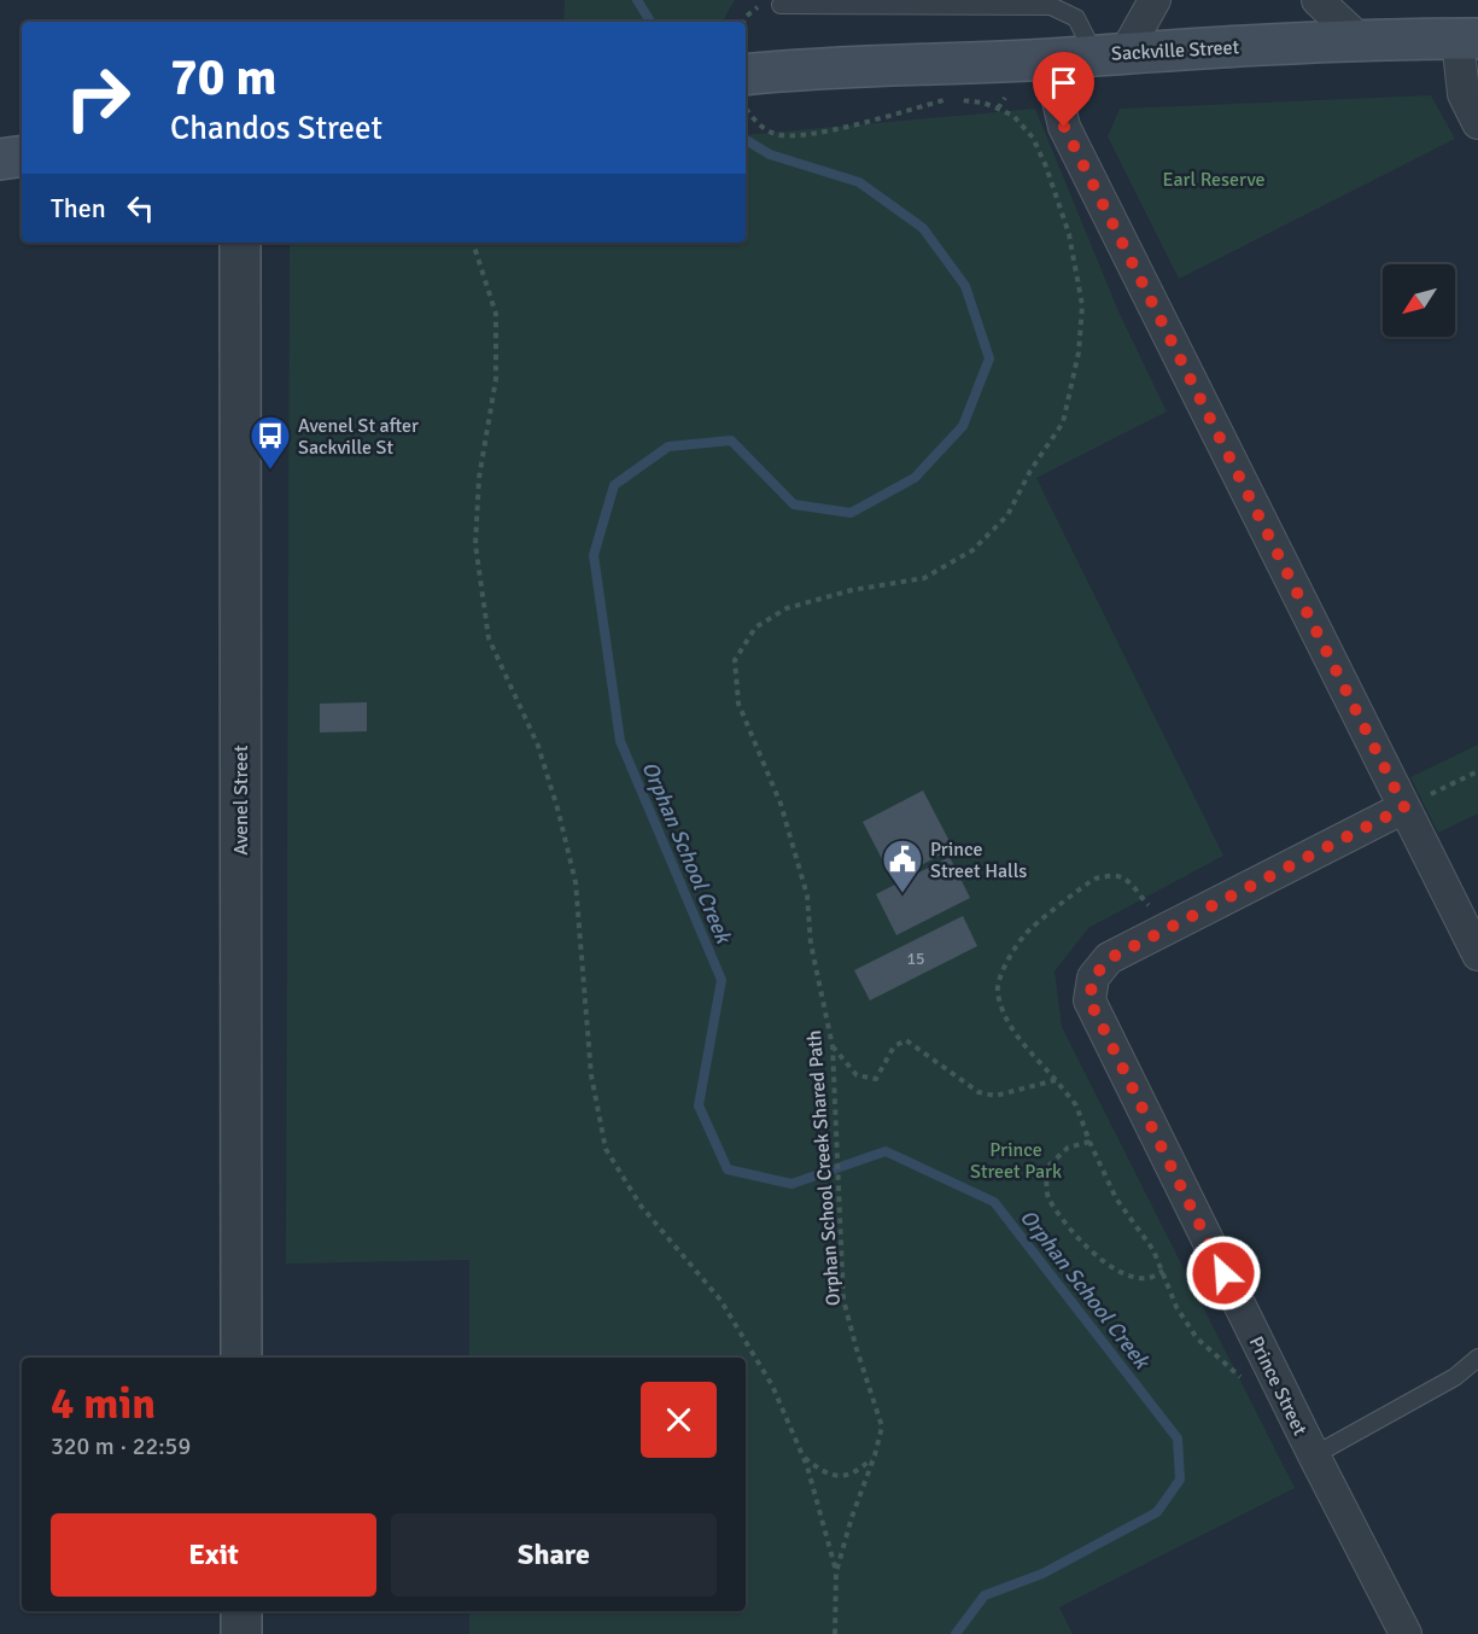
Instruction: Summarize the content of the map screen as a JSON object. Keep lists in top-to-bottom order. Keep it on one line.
{"streets":{"main road":["Sackville Street"],"street":["Avenel Street","Prince Street"],"path":["Orphan School Creek Shared Path"]},"water":["Orphan School Creek"],"parks":["Earl Reserve","Prince Street Park"],"places":{"bus stop":["Avenel St after Sackville St"],"public building":["Prince Street Halls"]},"house_numbers":["15"],"north":"bottom left","page":{"turn":["70 m","Chandos Street"],"then":"Then","heading":["4 min","320 m · 22:59"],"buttons":["Exit","Share"]}}
